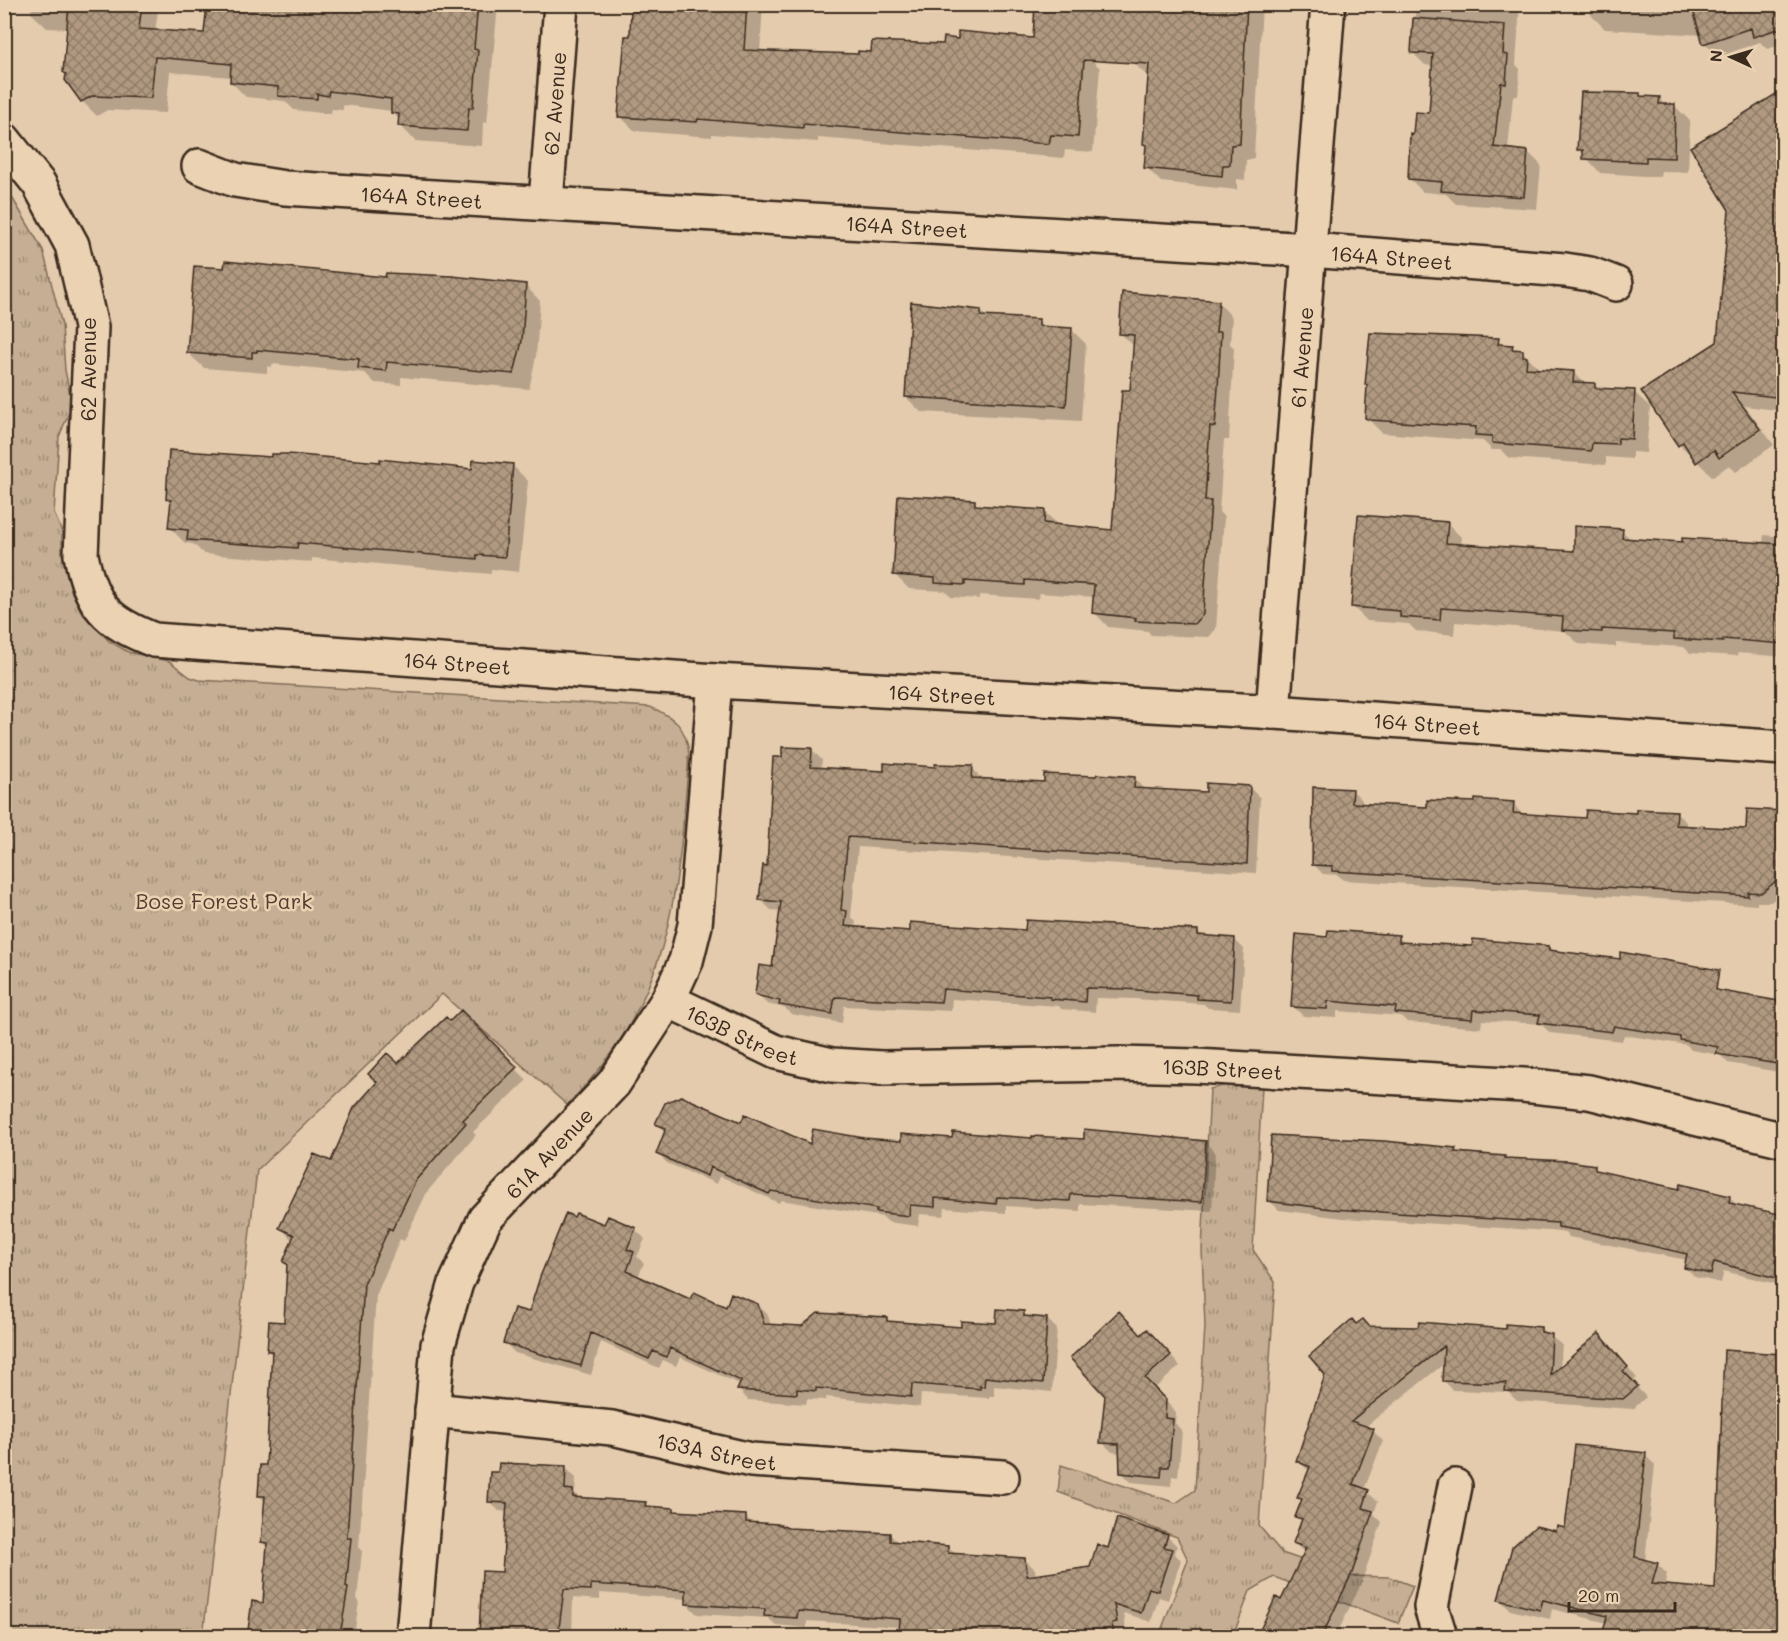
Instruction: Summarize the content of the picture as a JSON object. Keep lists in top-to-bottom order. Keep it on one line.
{"streets":{"street":["62 Avenue","164A Street","61 Avenue","164 Street","163B Street","61A Avenue","163A Street"]},"crossings":[["62 Avenue","164A Street"],["62 Avenue","164 Street"],["164A Street","61 Avenue"],["61 Avenue","164 Street"],["164 Street","61A Avenue"],["163B Street","61A Avenue"],["61A Avenue","163A Street"]],"parks":["Bose Forest Park"],"scale_bar":"20 m","north":"left"}
